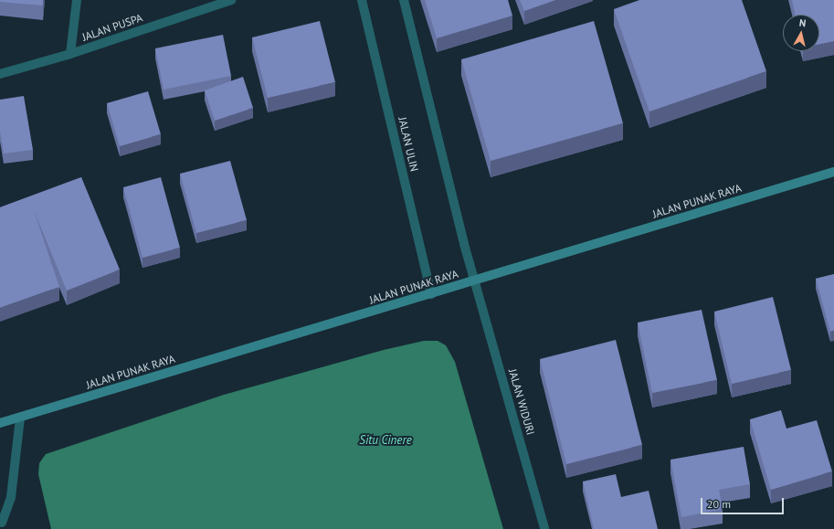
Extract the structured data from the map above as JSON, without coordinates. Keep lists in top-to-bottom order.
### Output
{
  "streets": {
    "main road": ["JALAN PUNAK RAYA"],
    "street": ["JALAN PUSPA", "JALAN ULIN", "JALAN WIDURI"]
  },
  "crossings": [
    ["JALAN ULIN", "JALAN PUNAK RAYA"],
    ["JALAN PUNAK RAYA", "JALAN WIDURI"]
  ],
  "water": ["Situ Cinere"],
  "scale_bar": "20 m",
  "north": "top"
}
